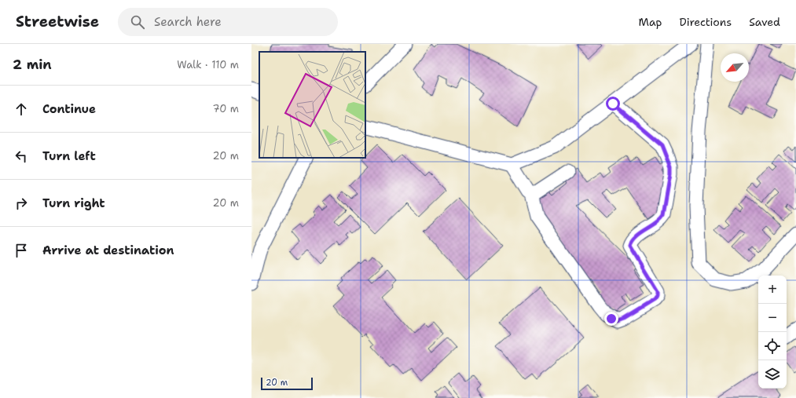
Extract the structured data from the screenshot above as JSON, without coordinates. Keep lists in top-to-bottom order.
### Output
{
  "scale_bar": "20 m",
  "north": "bottom left",
  "page": {
    "header": "Streetwise",
    "search": "Search here",
    "nav": ["Map", "Directions", "Saved"],
    "heading": ["2 min", "Walk · 110 m"],
    "list": [
      ["Continue", "70 m"],
      ["Turn left", "20 m"],
      ["Turn right", "20 m"],
      "Arrive at destination"
    ],
    "map_buttons": ["+", "−"],
    "scale": "20 m"
  }
}
